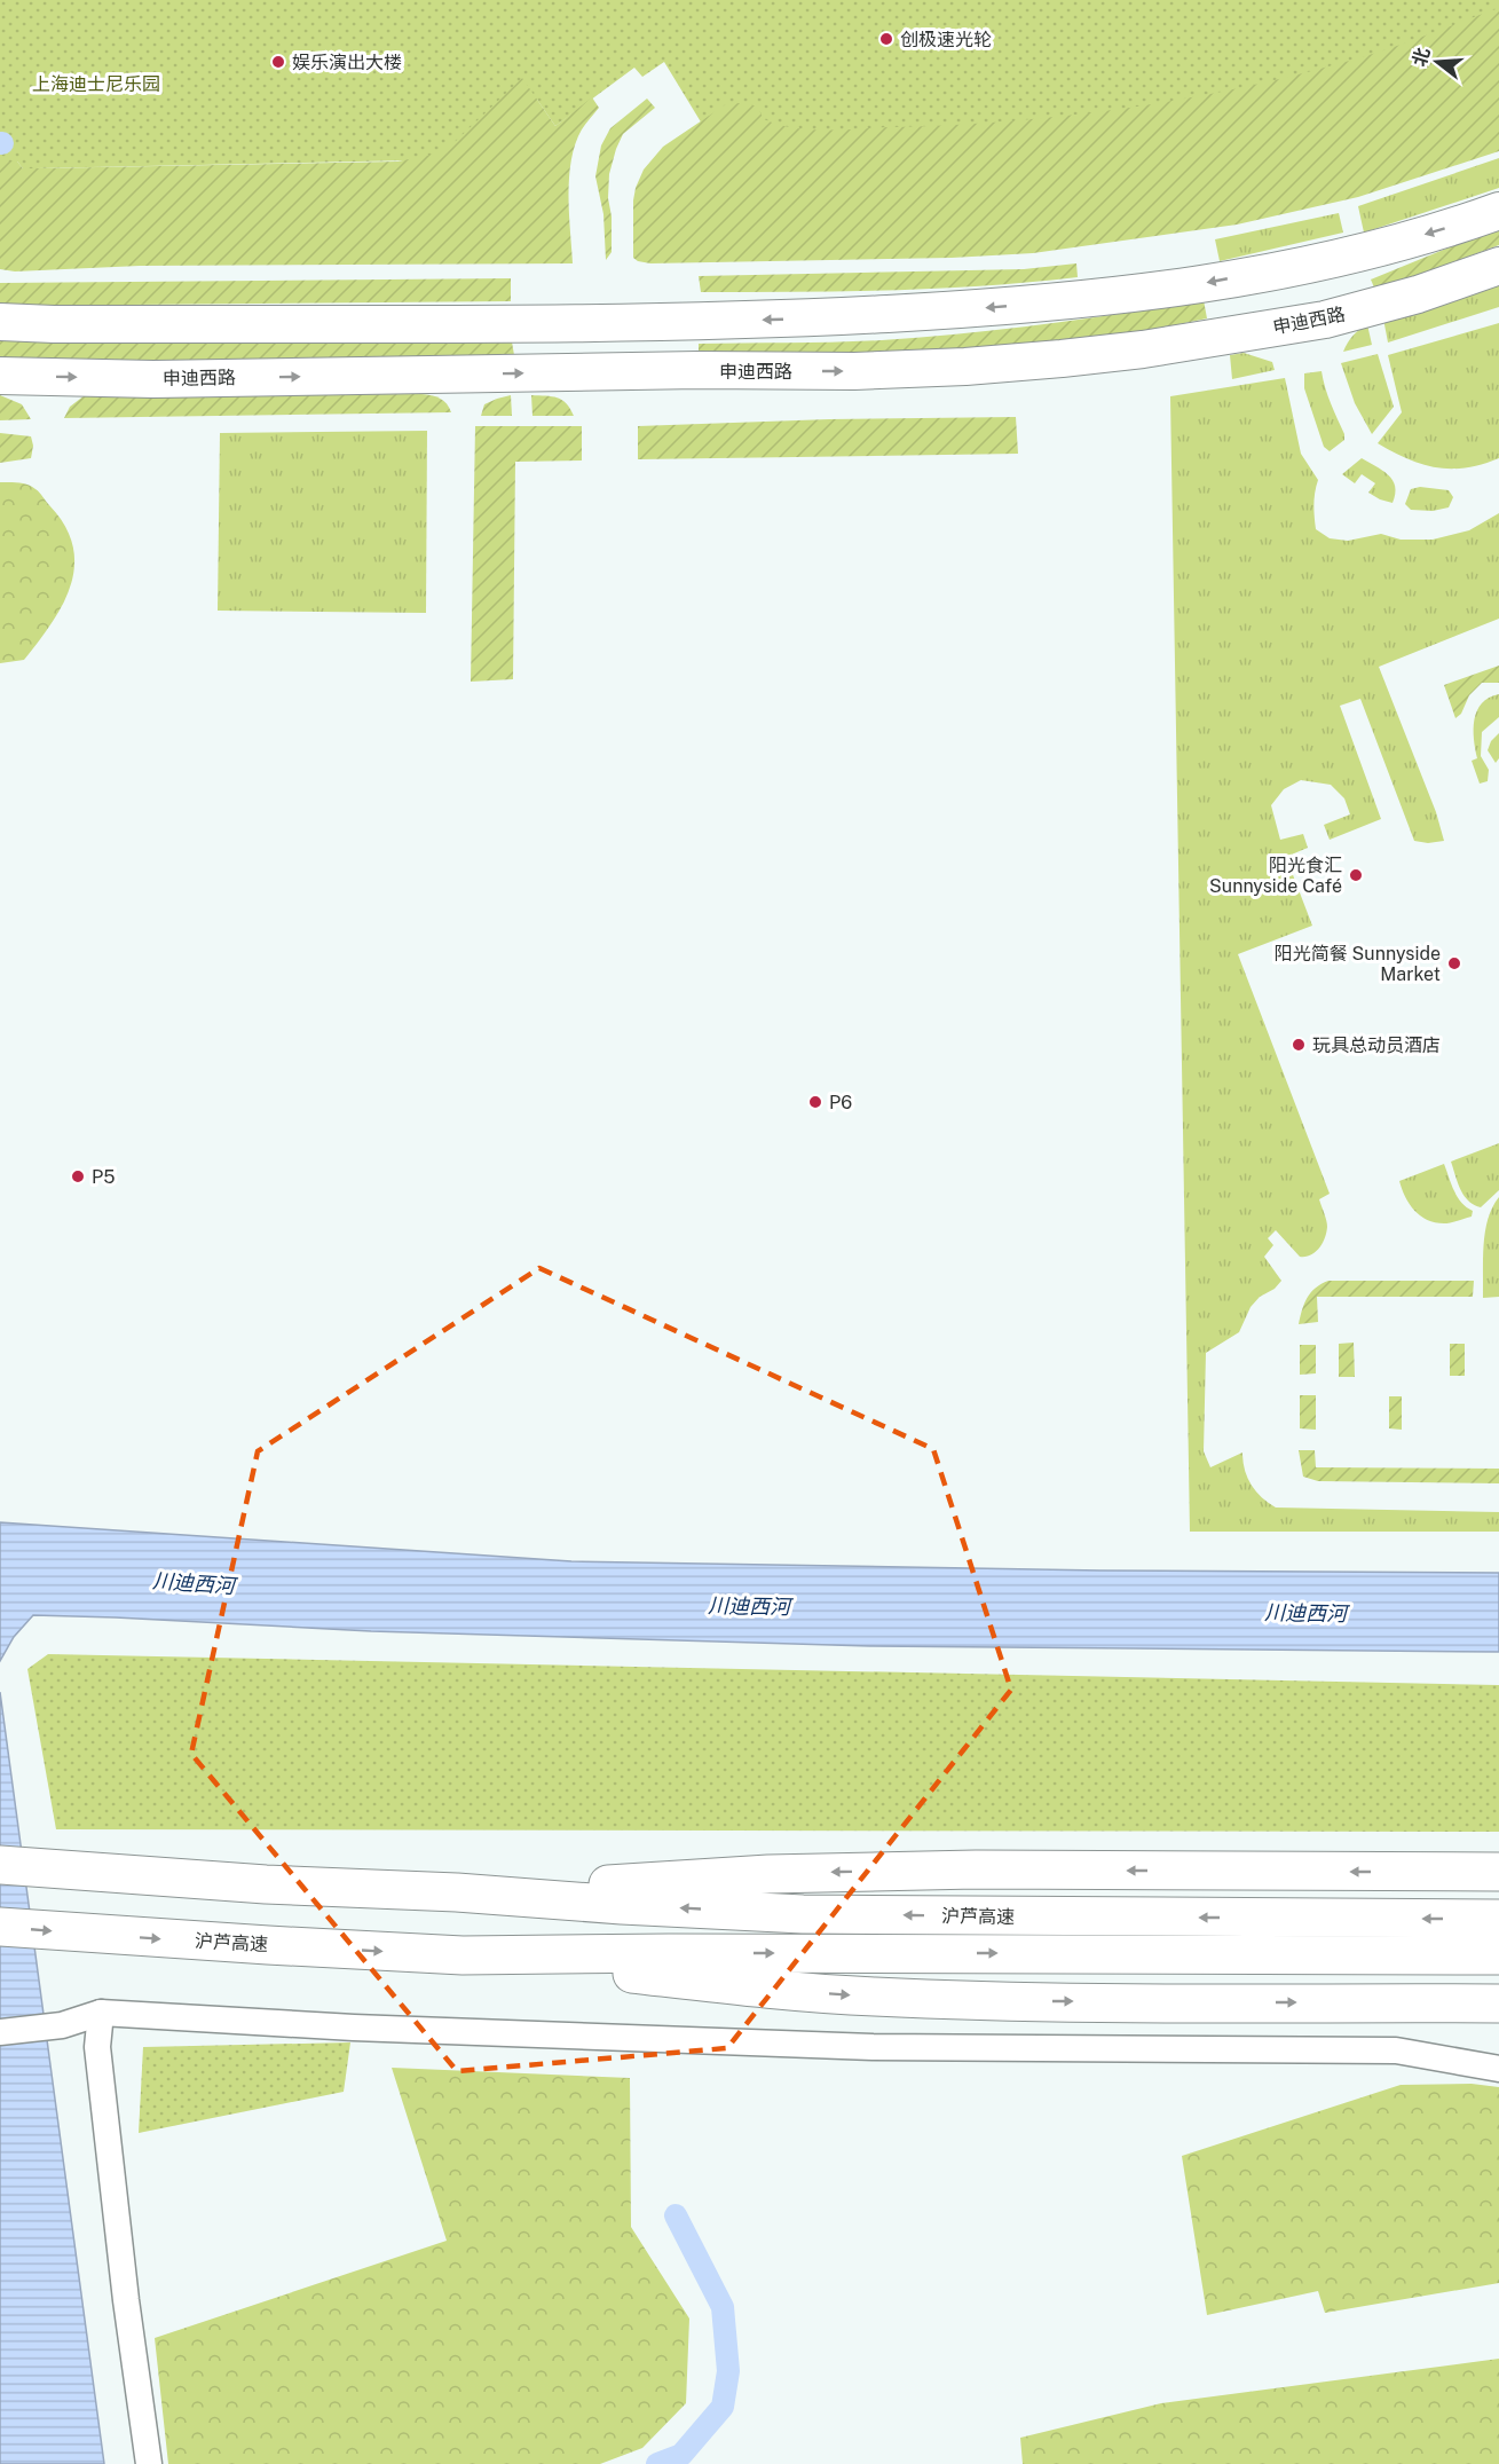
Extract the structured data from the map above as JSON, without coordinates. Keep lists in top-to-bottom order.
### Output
{
  "streets": {
    "highway": ["沪芦高速"],
    "street": ["申迪西路"]
  },
  "water": ["川迪西河"],
  "parks": ["上海迪士尼乐园"],
  "places": [
    "创极速光轮",
    "娱乐演出大楼",
    "阳光食汇 Sunnyside Café",
    "阳光简餐 Sunnyside Market",
    "玩具总动员酒店",
    "P6",
    "P5"
  ],
  "north": "left"
}
